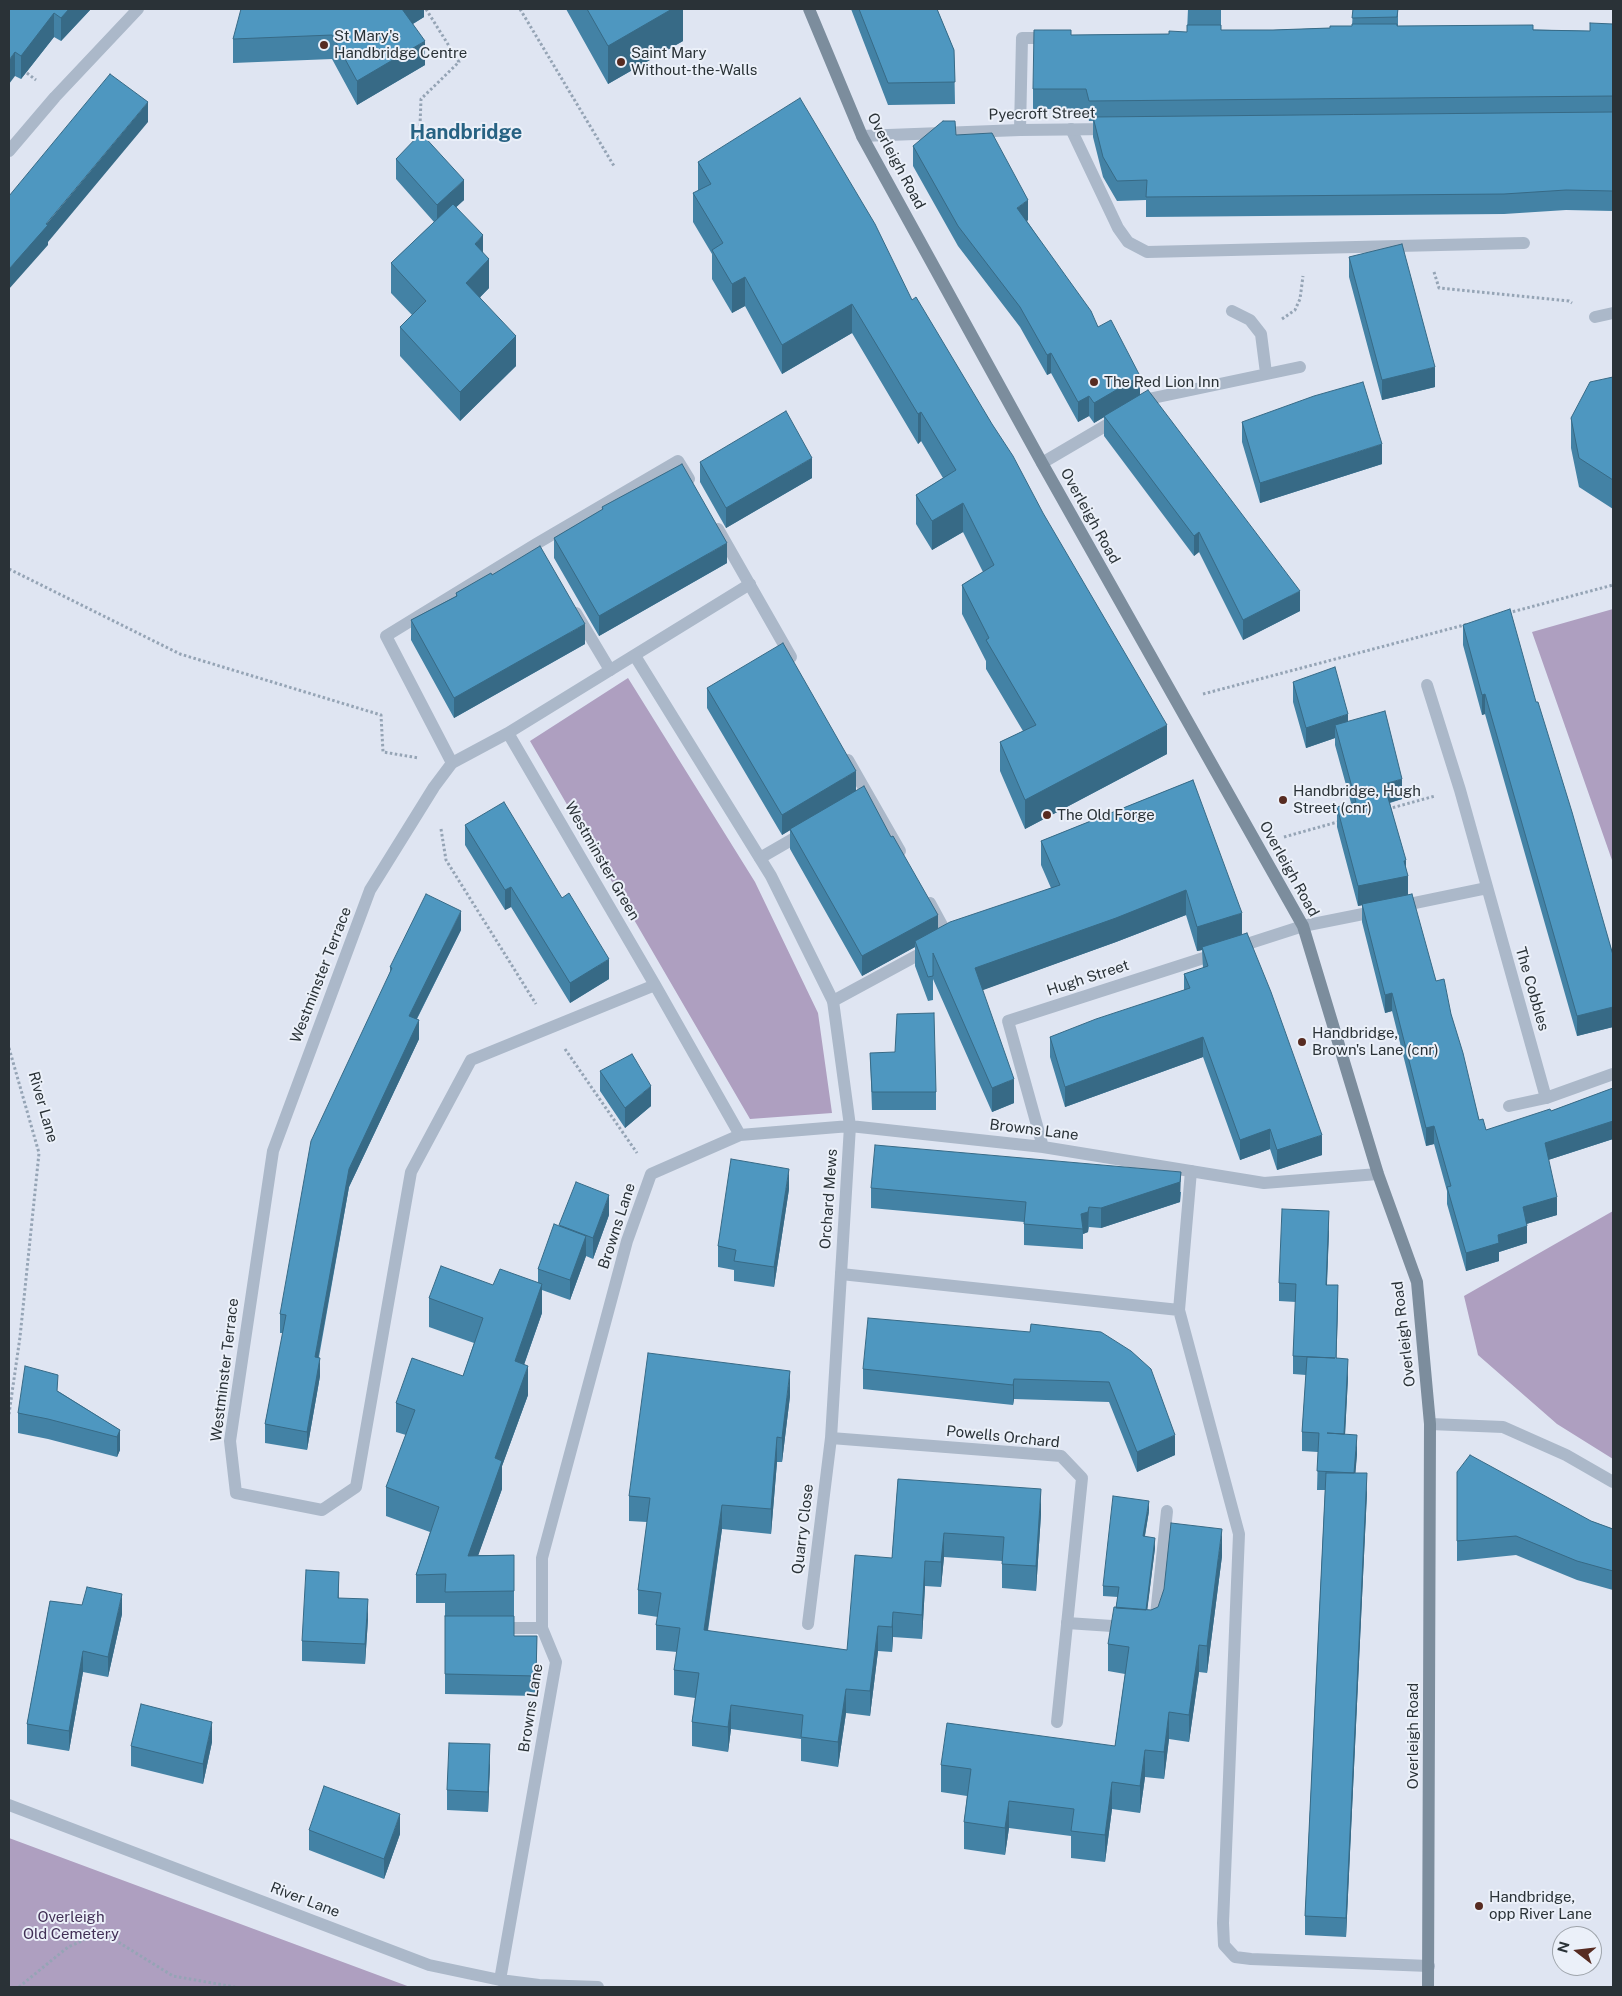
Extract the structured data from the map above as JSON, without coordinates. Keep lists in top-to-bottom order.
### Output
{
  "streets": {
    "street": [
      "Pyecroft Street",
      "Overleigh Road",
      "Westminster Green",
      "Westminster Terrace",
      "Hugh Street",
      "The Cobbles",
      "River Lane",
      "Browns Lane",
      "Orchard Mews",
      "Powells Orchard",
      "Quarry Close"
    ]
  },
  "crossings": [
    ["Pyecroft Street", "Overleigh Road"],
    ["Overleigh Road", "Hugh Street"],
    ["Overleigh Road", "Browns Lane"],
    ["Westminster Green", "Westminster Terrace"],
    ["Westminster Green", "Browns Lane"],
    ["Hugh Street", "Browns Lane"],
    ["River Lane", "Browns Lane"],
    ["Browns Lane", "Orchard Mews"],
    ["Powells Orchard", "Quarry Close"]
  ],
  "districts": ["Handbridge"],
  "parks": ["Overleigh Old Cemetery"],
  "places": [
    "St Mary's Handbridge Centre",
    "Saint Mary Without-the-Walls",
    "The Red Lion Inn",
    "Handbridge, Hugh Street (cnr)",
    "The Old Forge",
    "Handbridge, Brown's Lane (cnr)",
    "Handbridge, opp River Lane"
  ],
  "north": "left"
}
